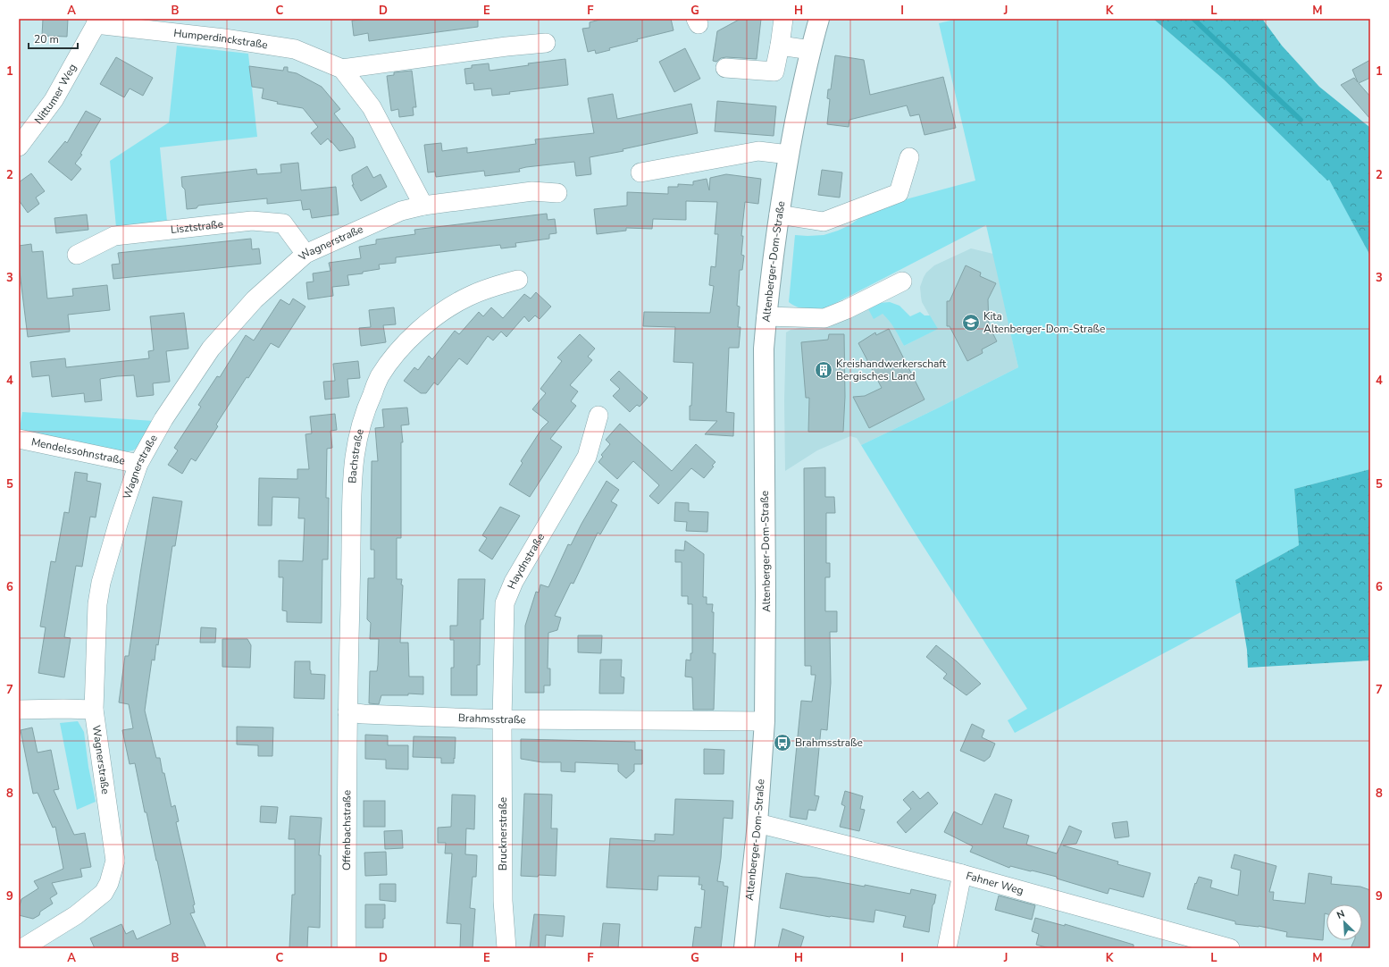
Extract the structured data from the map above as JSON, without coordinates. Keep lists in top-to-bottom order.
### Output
{
  "streets": {
    "main road": ["Altenberger-Dom-Straße"],
    "street": [
      "Humperdinckstraße",
      "Nittumer Weg",
      "Lisztstraße",
      "Wagnerstraße",
      "Mendelssohnstraße",
      "Bachstraße",
      "Haydnstraße",
      "Brahmsstraße",
      "Offenbachstraße",
      "Brucknerstraße",
      "Fahner Weg"
    ]
  },
  "crossings": [
    ["Humperdinckstraße", "Nittumer Weg"],
    ["Humperdinckstraße", "Wagnerstraße"],
    ["Lisztstraße", "Wagnerstraße"],
    ["Wagnerstraße", "Mendelssohnstraße"],
    ["Altenberger-Dom-Straße", "Brahmsstraße"],
    ["Altenberger-Dom-Straße", "Fahner Weg"],
    ["Bachstraße", "Brahmsstraße"],
    ["Bachstraße", "Offenbachstraße"],
    ["Haydnstraße", "Brahmsstraße"],
    ["Haydnstraße", "Brucknerstraße"],
    ["Brahmsstraße", "Offenbachstraße"],
    ["Brahmsstraße", "Brucknerstraße"]
  ],
  "places": {
    "school or university": ["Kita Altenberger-Dom-Straße"],
    "building": ["Kreishandwerkerschaft Bergisches Land"],
    "bus stop": ["Brahmsstraße"]
  },
  "scale_bar": "20 m",
  "north": "top left",
  "grid": {
    "columns": [
      "A",
      "B",
      "C",
      "D",
      "E",
      "F",
      "G",
      "H",
      "I",
      "J",
      "K",
      "L",
      "M"
    ],
    "rows": [
      "1",
      "2",
      "3",
      "4",
      "5",
      "6",
      "7",
      "8",
      "9"
    ]
  }
}
